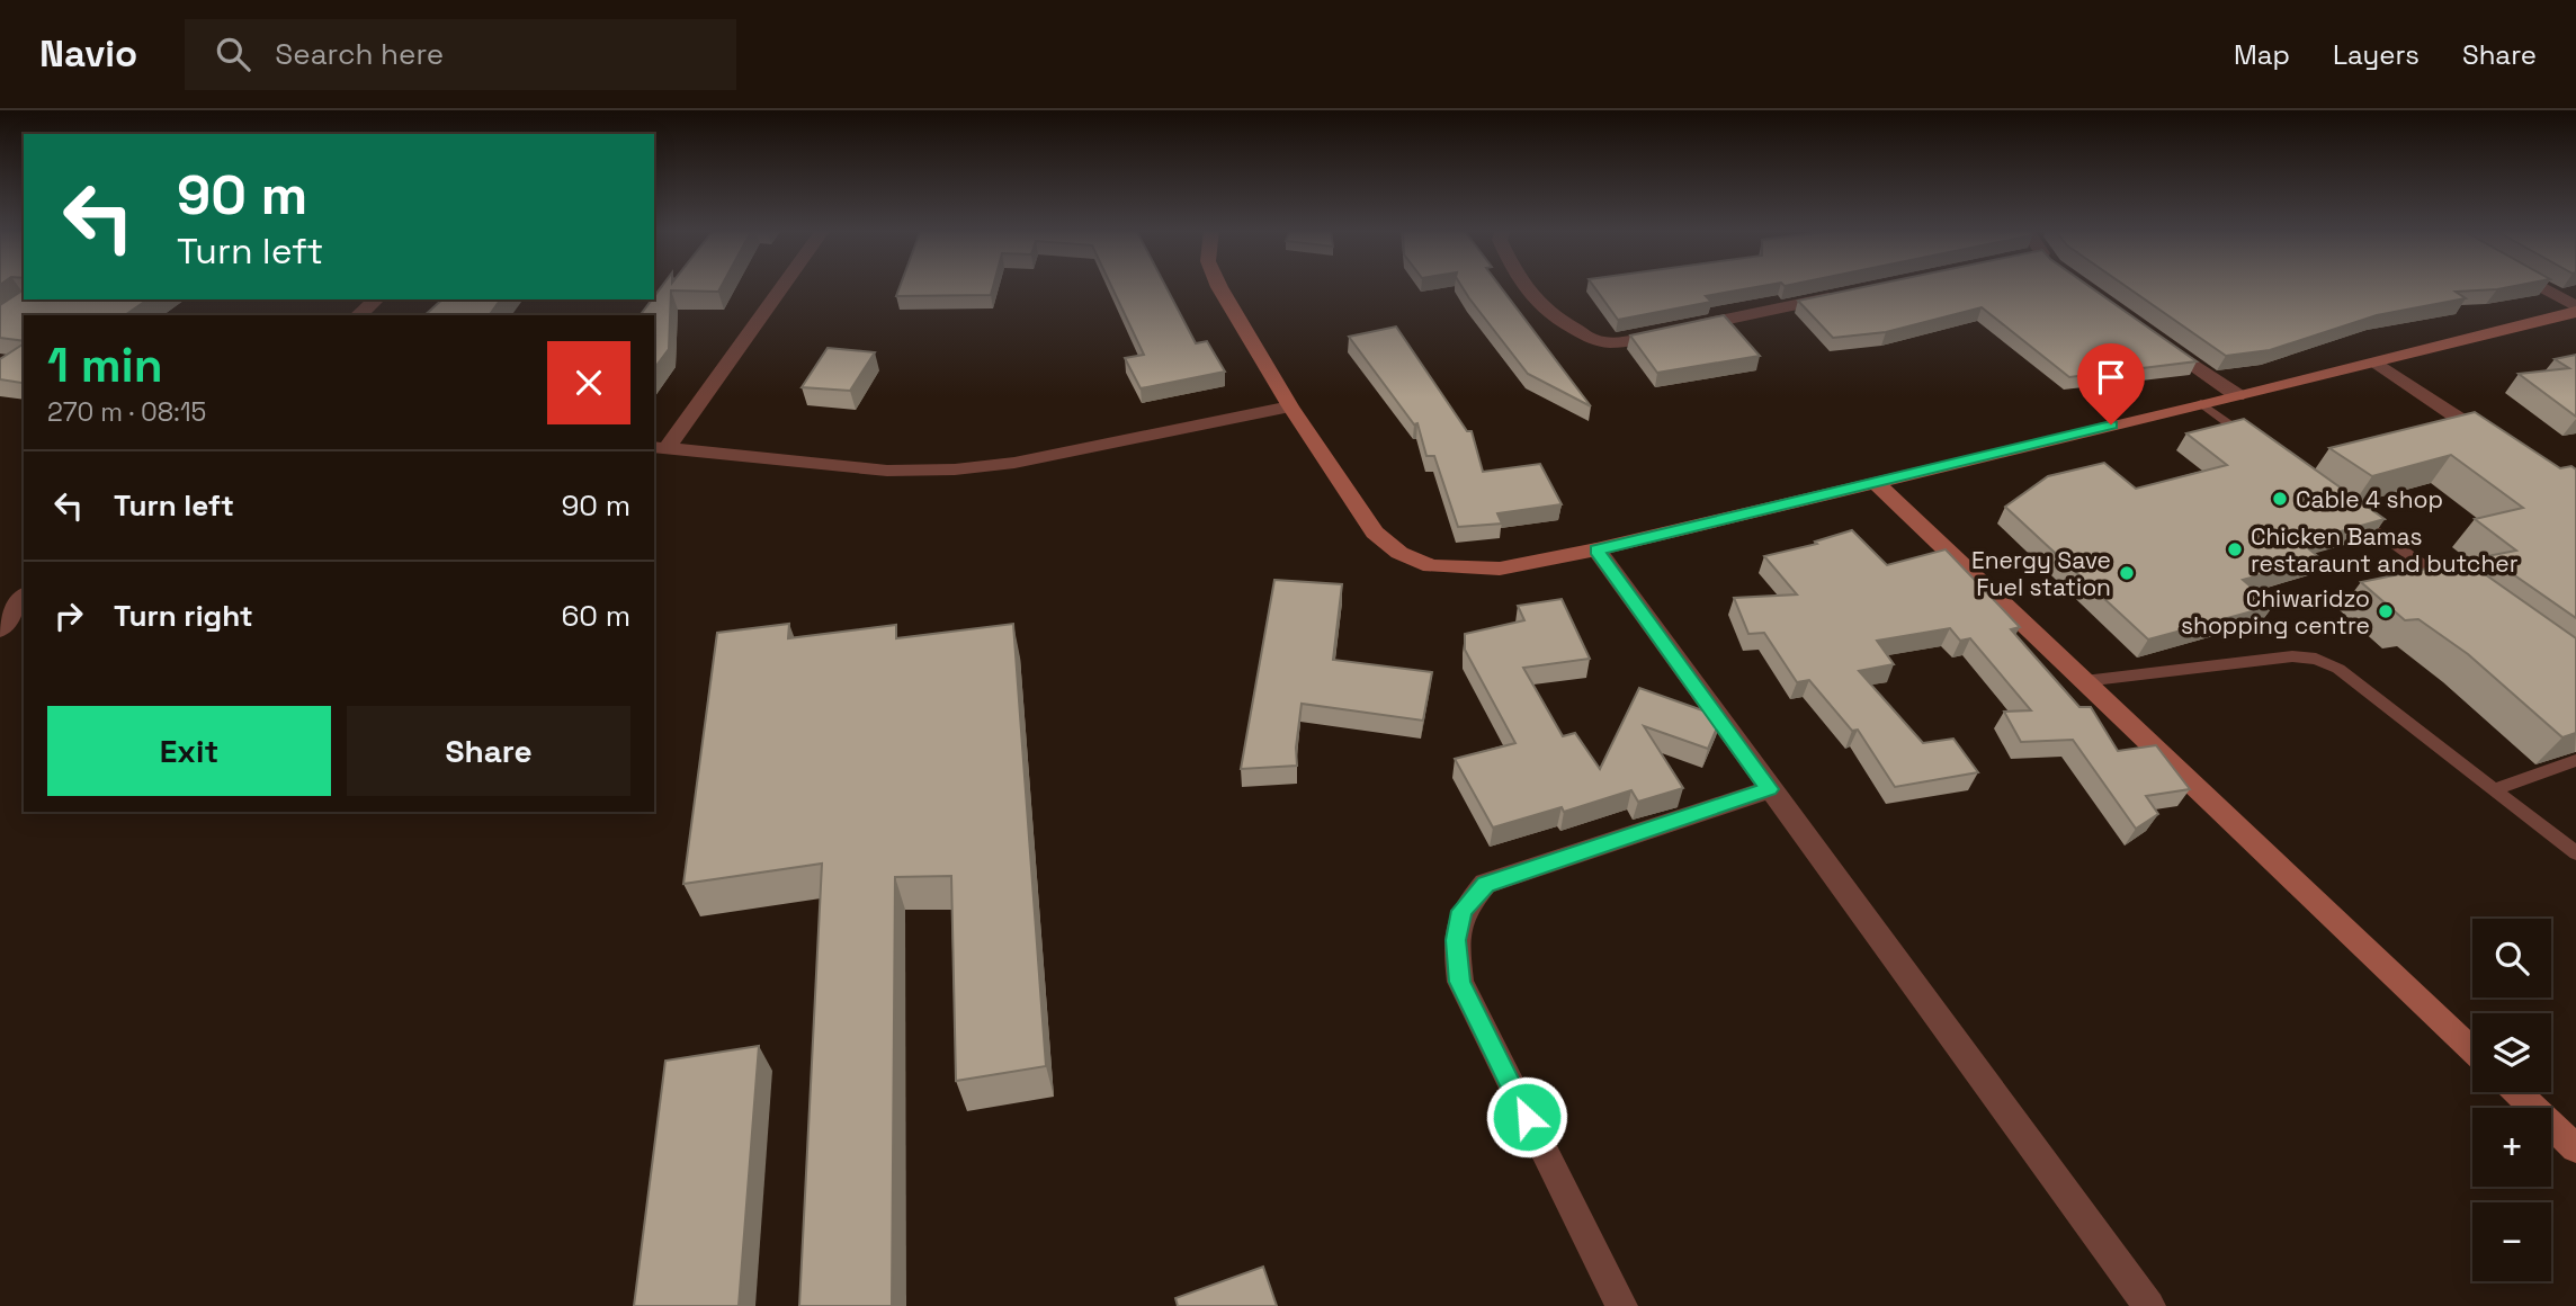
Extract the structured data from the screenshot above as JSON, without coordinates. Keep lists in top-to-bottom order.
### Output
{
  "places": [
    "Cable 4 shop",
    "Chicken Bamas restaraunt and butcher",
    "Energy Save Fuel station",
    "Chiwaridzo shopping centre"
  ],
  "page": {
    "header": "Navio",
    "search": "Search here",
    "nav": ["Map", "Layers", "Share"],
    "turn": ["90 m", "Turn left"],
    "heading": ["1 min", "270 m · 08:15"],
    "list": [
      {
        "name": "Turn left",
        "value": "90 m"
      },
      {
        "name": "Turn right",
        "value": "60 m"
      }
    ],
    "buttons": ["Exit", "Share"],
    "map_buttons": ["+", "−"]
  }
}
